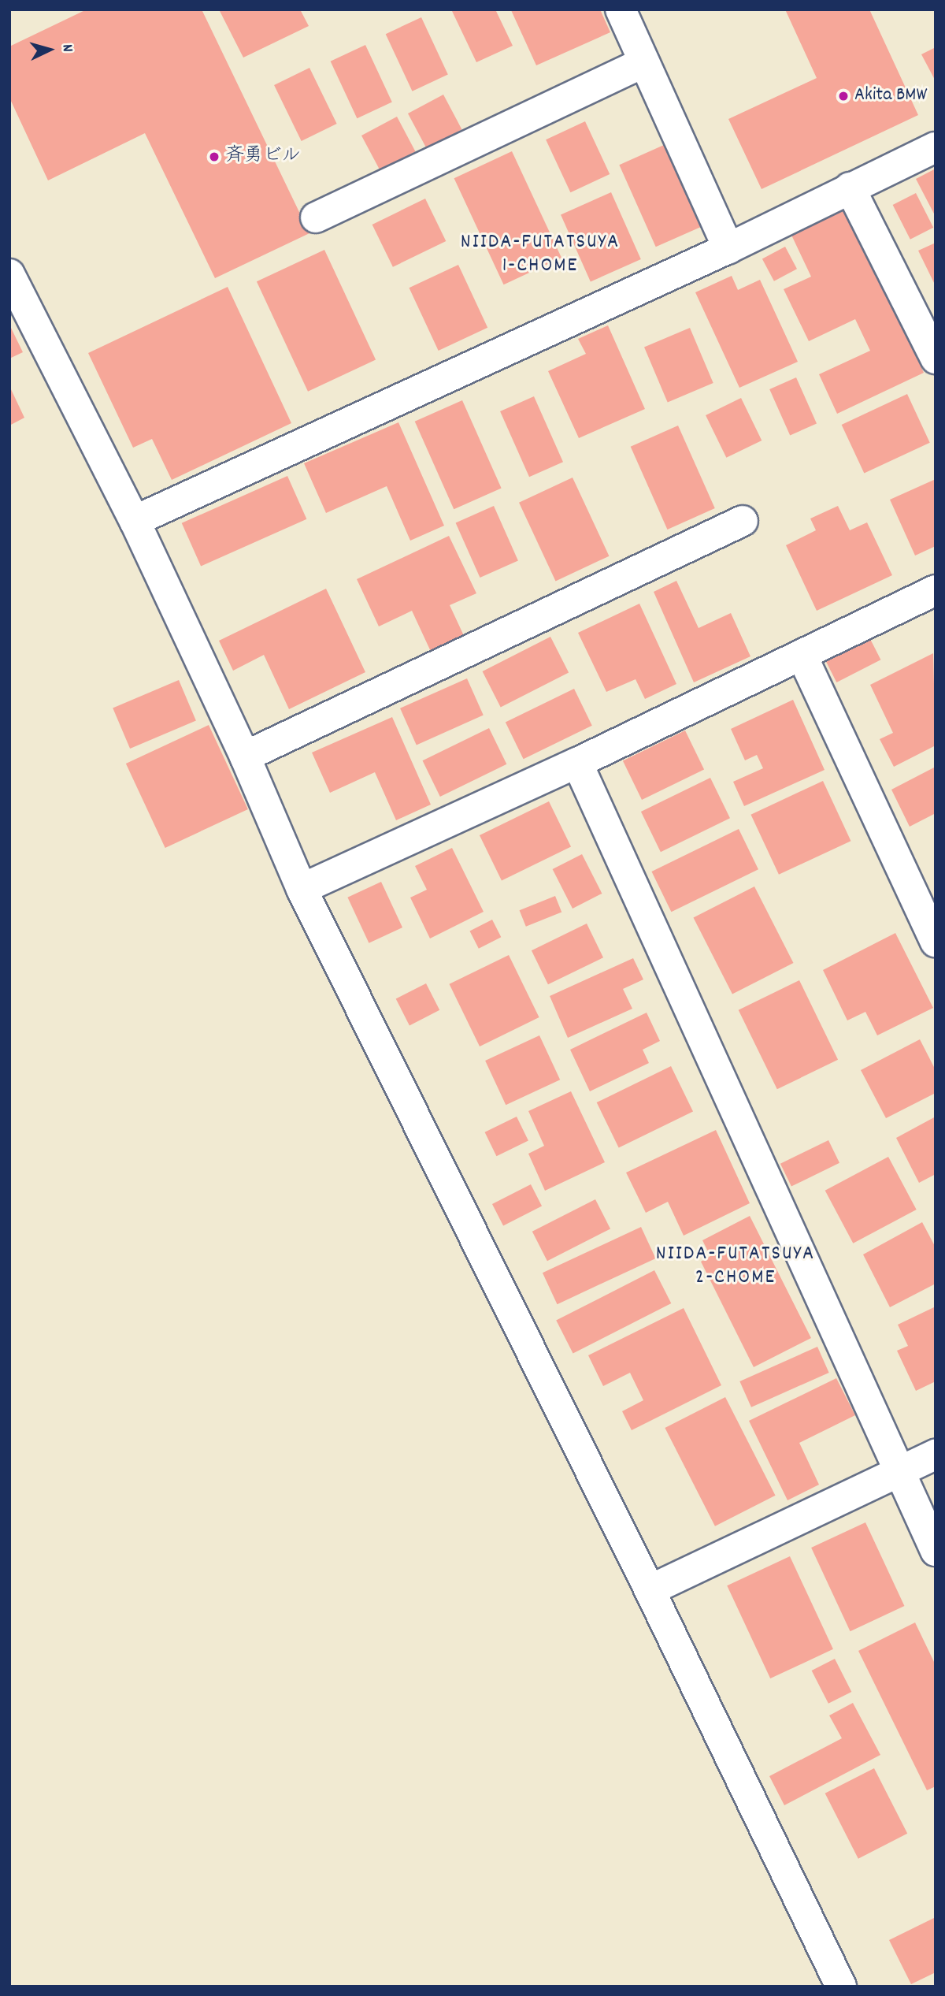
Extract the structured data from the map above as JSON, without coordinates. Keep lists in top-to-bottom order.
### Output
{
  "districts": ["NIIDA-FUTATSUYA 1-CHOME", "NIIDA-FUTATSUYA 2-CHOME"],
  "places": ["Akita BMW", "斉勇ビル"],
  "north": "right"
}
